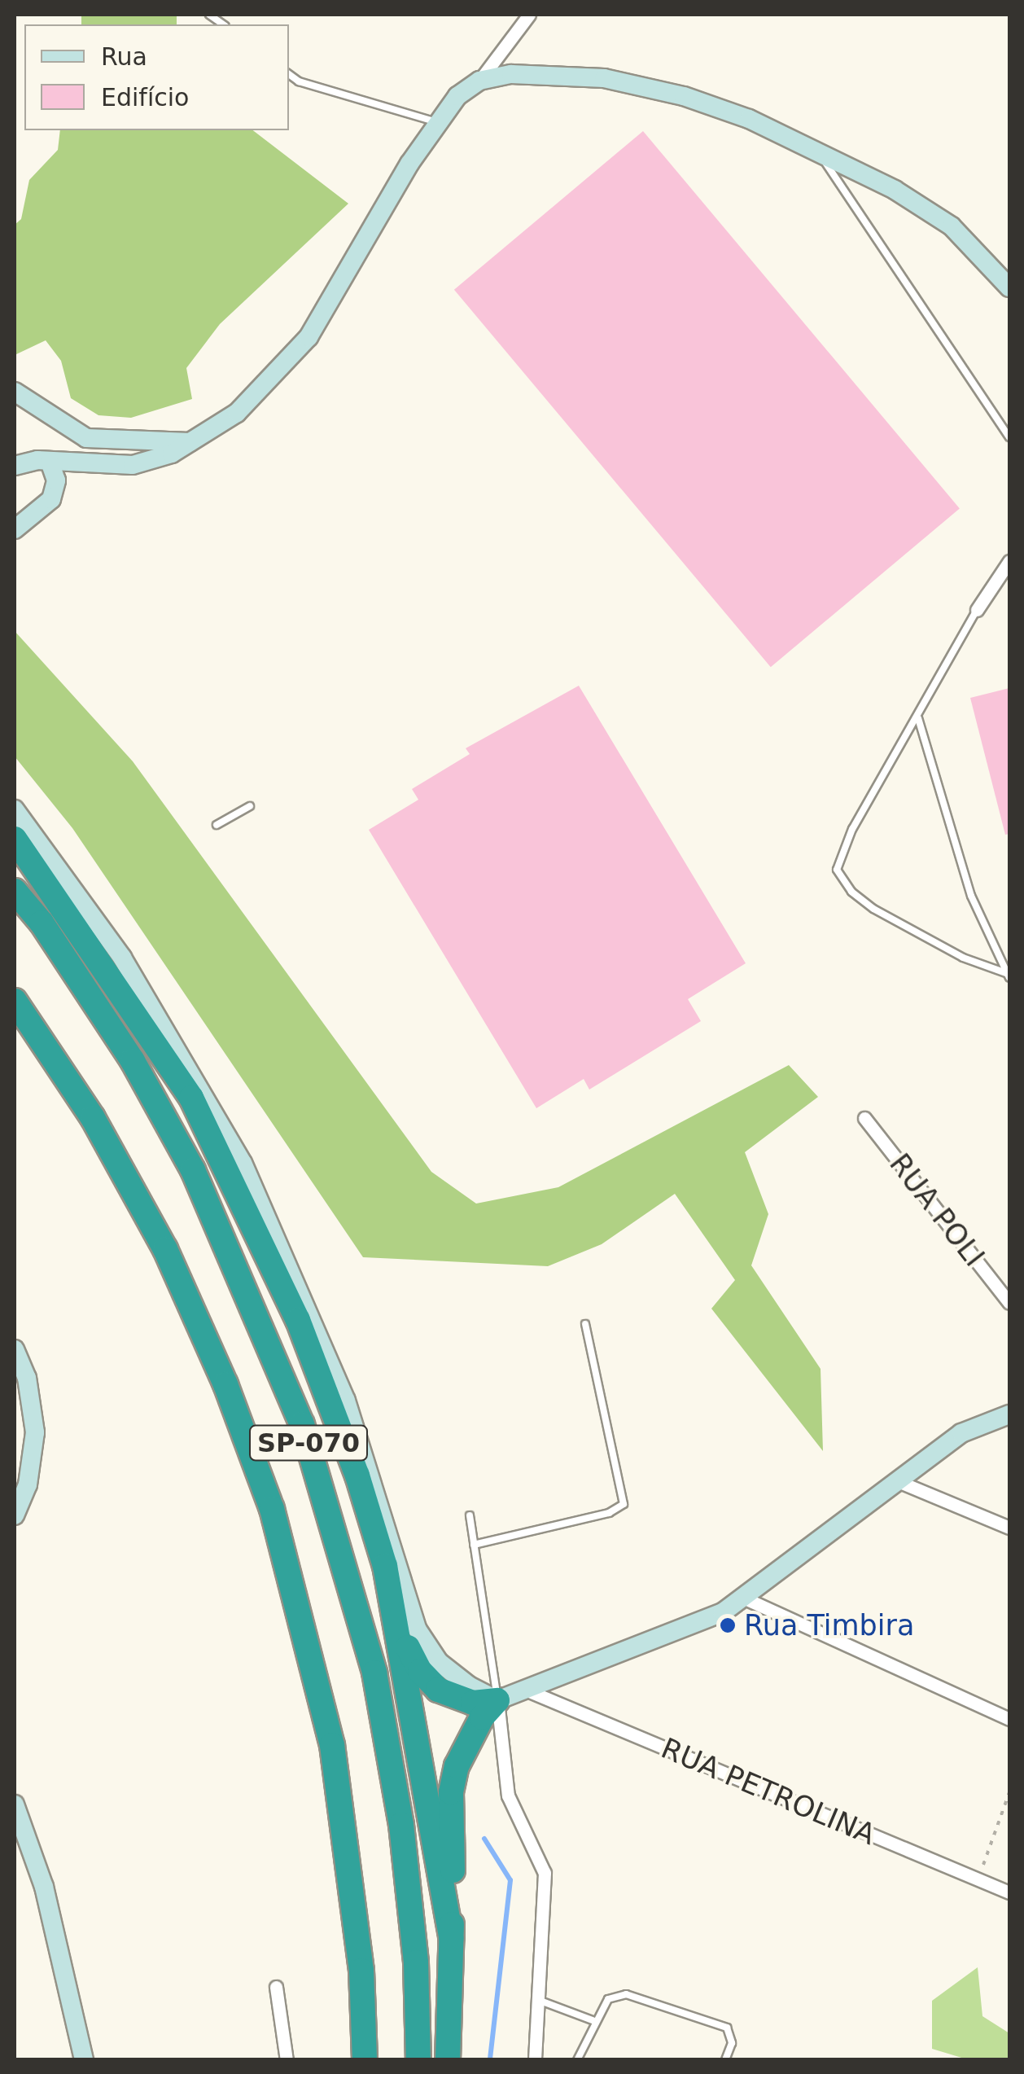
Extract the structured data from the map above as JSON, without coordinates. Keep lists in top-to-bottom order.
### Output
{
  "streets": {
    "highway": ["SP-070"],
    "street": ["RUA POLI", "RUA PETROLINA"]
  },
  "places": ["Rua Timbira"],
  "legend": ["Rua", "Edifício"]
}
